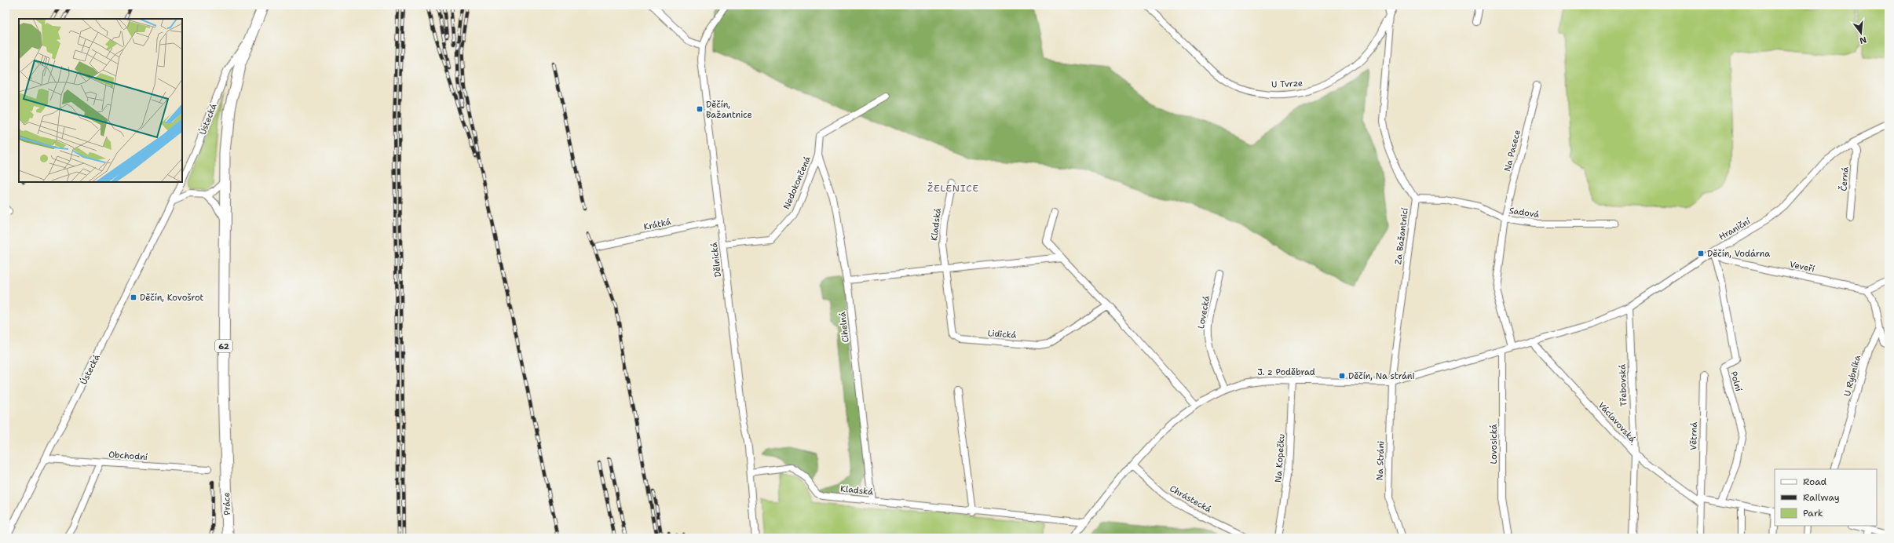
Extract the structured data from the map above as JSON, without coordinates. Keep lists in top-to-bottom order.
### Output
{
  "streets": {
    "main road": ["Ústecká", "62", "Práce"],
    "street": [
      "U Tvrze",
      "Na Pasece",
      "Černá",
      "Nedokončená",
      "Sadová",
      "Krátká",
      "Kladská",
      "Hraniční",
      "Za Bažantnicí",
      "Dělnická",
      "Veveří",
      "Lovecká",
      "Cihelná",
      "Lidická",
      "J. z Poděbrad",
      "U Rybníka",
      "Polní",
      "Třebovská",
      "Václavovská",
      "Větrná",
      "Lovosická",
      "Obchodní",
      "Na Kopečku",
      "Na Stráni",
      "Chrástecká"
    ]
  },
  "crossings": [
    ["U Tvrze", "Za Bažantnicí"],
    ["Ústecká", "Obchodní"],
    ["Ústecká", "Práce"],
    ["Na Pasece", "Sadová"],
    ["Černá", "Hraniční"],
    ["Nedokončená", "Dělnická"],
    ["Nedokončená", "Cihelná"],
    ["Sadová", "Za Bažantnicí"],
    ["Krátká", "Dělnická"],
    ["Kladská", "Dělnická"],
    ["Kladská", "Cihelná"],
    ["Kladská", "Lidická"],
    ["Kladská", "J. z Poděbrad"],
    ["Hraniční", "Veveří"],
    ["Hraniční", "J. z Poděbrad"],
    ["Hraniční", "Polní"],
    ["Hraniční", "Třebovská"],
    ["Hraniční", "Václavovská"],
    ["Hraniční", "Lovosická"],
    ["Za Bažantnicí", "J. z Poděbrad"],
    ["Za Bažantnicí", "Na Stráni"],
    ["Veveří", "Polní"],
    ["Lovecká", "J. z Poděbrad"],
    ["J. z Poděbrad", "Lovosická"],
    ["J. z Poděbrad", "Na Kopečku"],
    ["J. z Poděbrad", "Na Stráni"],
    ["J. z Poděbrad", "Chrástecká"],
    ["Polní", "Václavovská"],
    ["Třebovská", "Václavovská"],
    ["Václavovská", "Větrná"]
  ],
  "districts": ["ŽELENICE"],
  "places": {
    "transit": [
      "Děčín, Bažantnice",
      "Děčín, Vodárna",
      "Děčín, Kovošrot",
      "Děčín, Na stráni"
    ]
  },
  "legend": ["Road", "Railway", "Park"],
  "north": "bottom"
}
